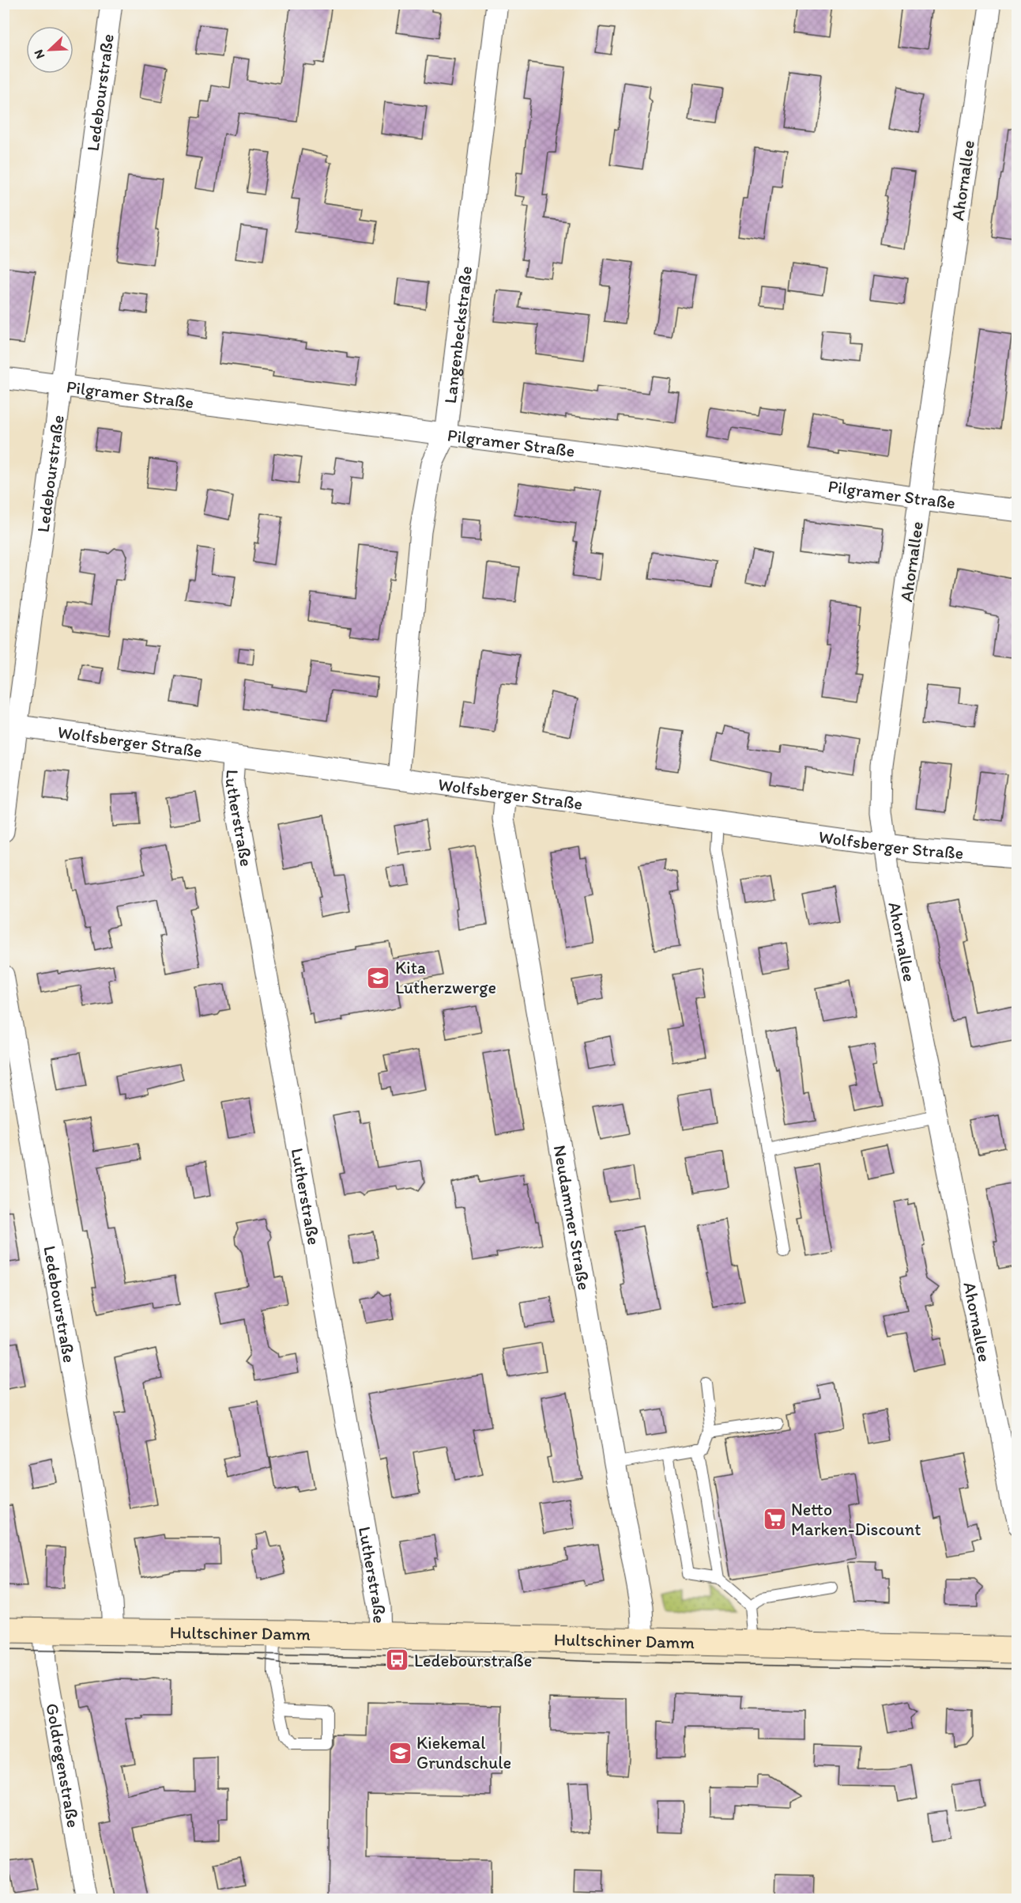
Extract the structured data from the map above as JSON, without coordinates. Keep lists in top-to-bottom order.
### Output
{
  "streets": {
    "main road": ["Hultschiner Damm"],
    "street": [
      "Ledebourstraße",
      "Ahornallee",
      "Langenbeckstraße",
      "Pilgramer Straße",
      "Wolfsberger Straße",
      "Lutherstraße",
      "Neudammer Straße",
      "Goldregenstraße"
    ]
  },
  "crossings": [
    ["Ledebourstraße", "Pilgramer Straße"],
    ["Ledebourstraße", "Wolfsberger Straße"],
    ["Ledebourstraße", "Hultschiner Damm"],
    ["Ahornallee", "Pilgramer Straße"],
    ["Ahornallee", "Wolfsberger Straße"],
    ["Langenbeckstraße", "Pilgramer Straße"],
    ["Langenbeckstraße", "Wolfsberger Straße"],
    ["Wolfsberger Straße", "Lutherstraße"],
    ["Wolfsberger Straße", "Neudammer Straße"],
    ["Lutherstraße", "Hultschiner Damm"],
    ["Neudammer Straße", "Hultschiner Damm"],
    ["Hultschiner Damm", "Goldregenstraße"]
  ],
  "places": {
    "school or university": ["Kita Lutherzwerge", "Kiekemal Grundschule"],
    "supermarket": ["Netto Marken-Discount"],
    "bus stop": ["Ledebourstraße"]
  },
  "north": "bottom left"
}
